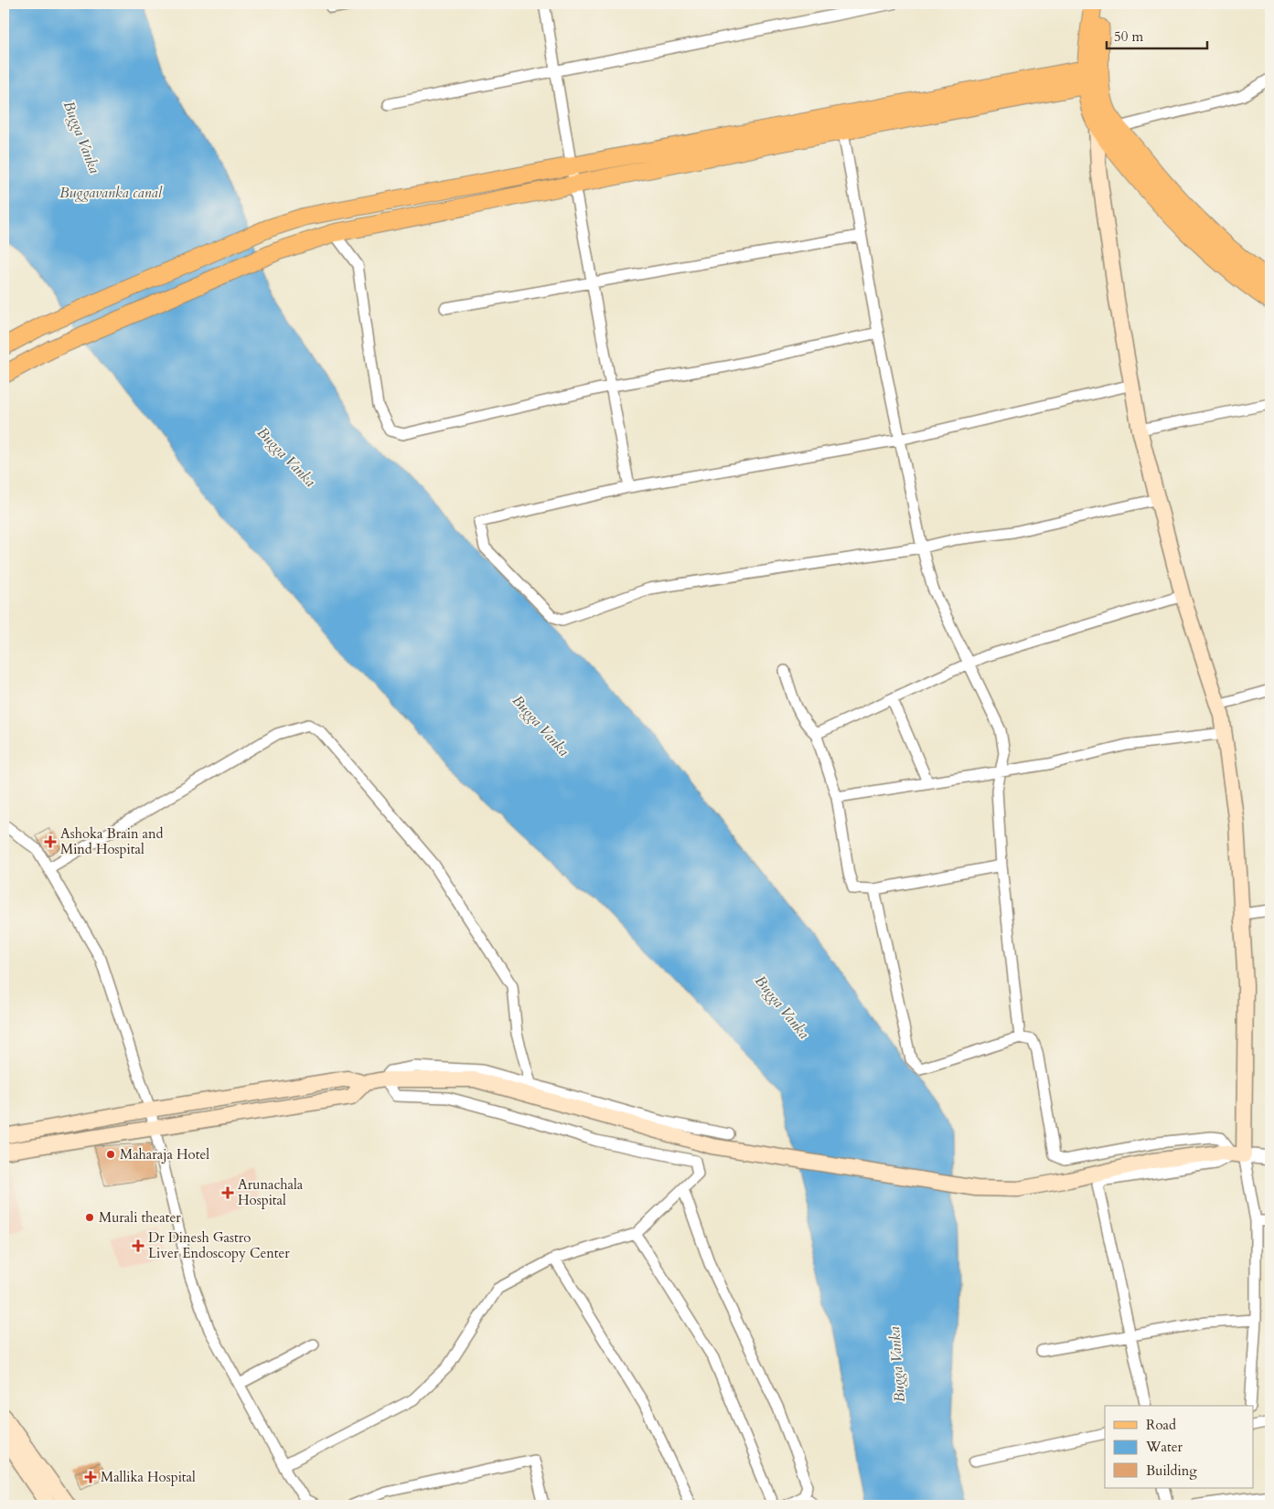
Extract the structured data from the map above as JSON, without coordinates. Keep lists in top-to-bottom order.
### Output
{
  "water": ["Bugga Vanka", "Buggavanka canal"],
  "places": {
    "health": [
      "Ashoka Brain and Mind Hospital",
      "Arunachala Hospital",
      "Dr Dinesh Gastro Liver Endoscopy Center",
      "Mallika Hospital"
    ],
    "other": ["Maharaja Hotel", "Murali theater"]
  },
  "legend": ["Road", "Water", "Building"],
  "scale_bar": "50 m"
}
